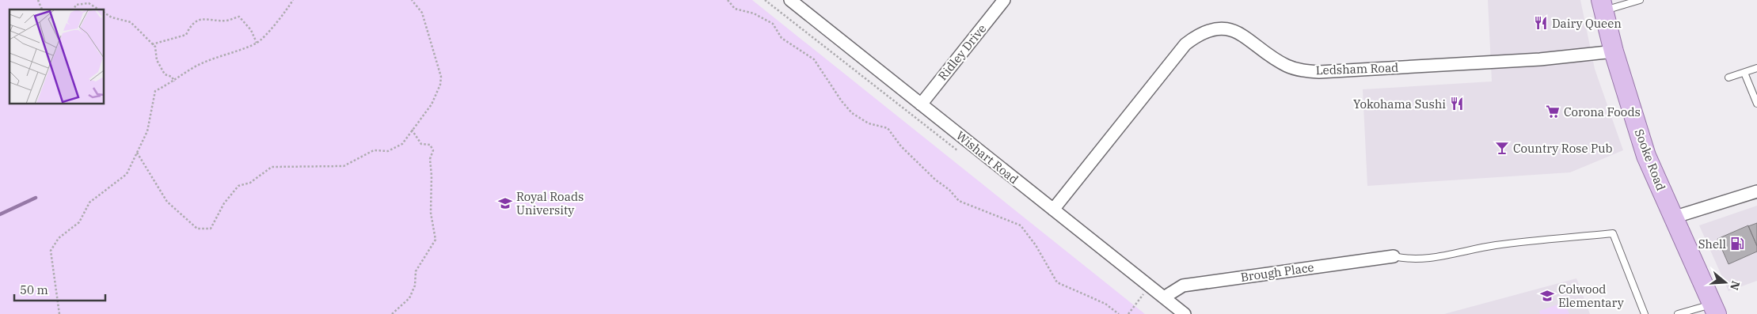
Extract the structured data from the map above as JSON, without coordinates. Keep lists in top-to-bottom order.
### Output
{
  "streets": {
    "main road": ["Sooke Road"],
    "street": [
      "Ridley Drive",
      "Ledsham Road",
      "Wishart Road",
      "Brough Place"
    ]
  },
  "crossings": [
    ["Ridley Drive", "Wishart Road"],
    ["Ledsham Road", "Wishart Road"],
    ["Ledsham Road", "Sooke Road"],
    ["Wishart Road", "Brough Place"]
  ],
  "places": {
    "restaurant": ["Dairy Queen", "Yokohama Sushi"],
    "supermarket": ["Corona Foods"],
    "bar": ["Country Rose Pub"],
    "school or university": ["Royal Roads University", "Colwood Elementary"],
    "fuel station": ["Shell"]
  },
  "scale_bar": "50 m",
  "north": "right"
}
